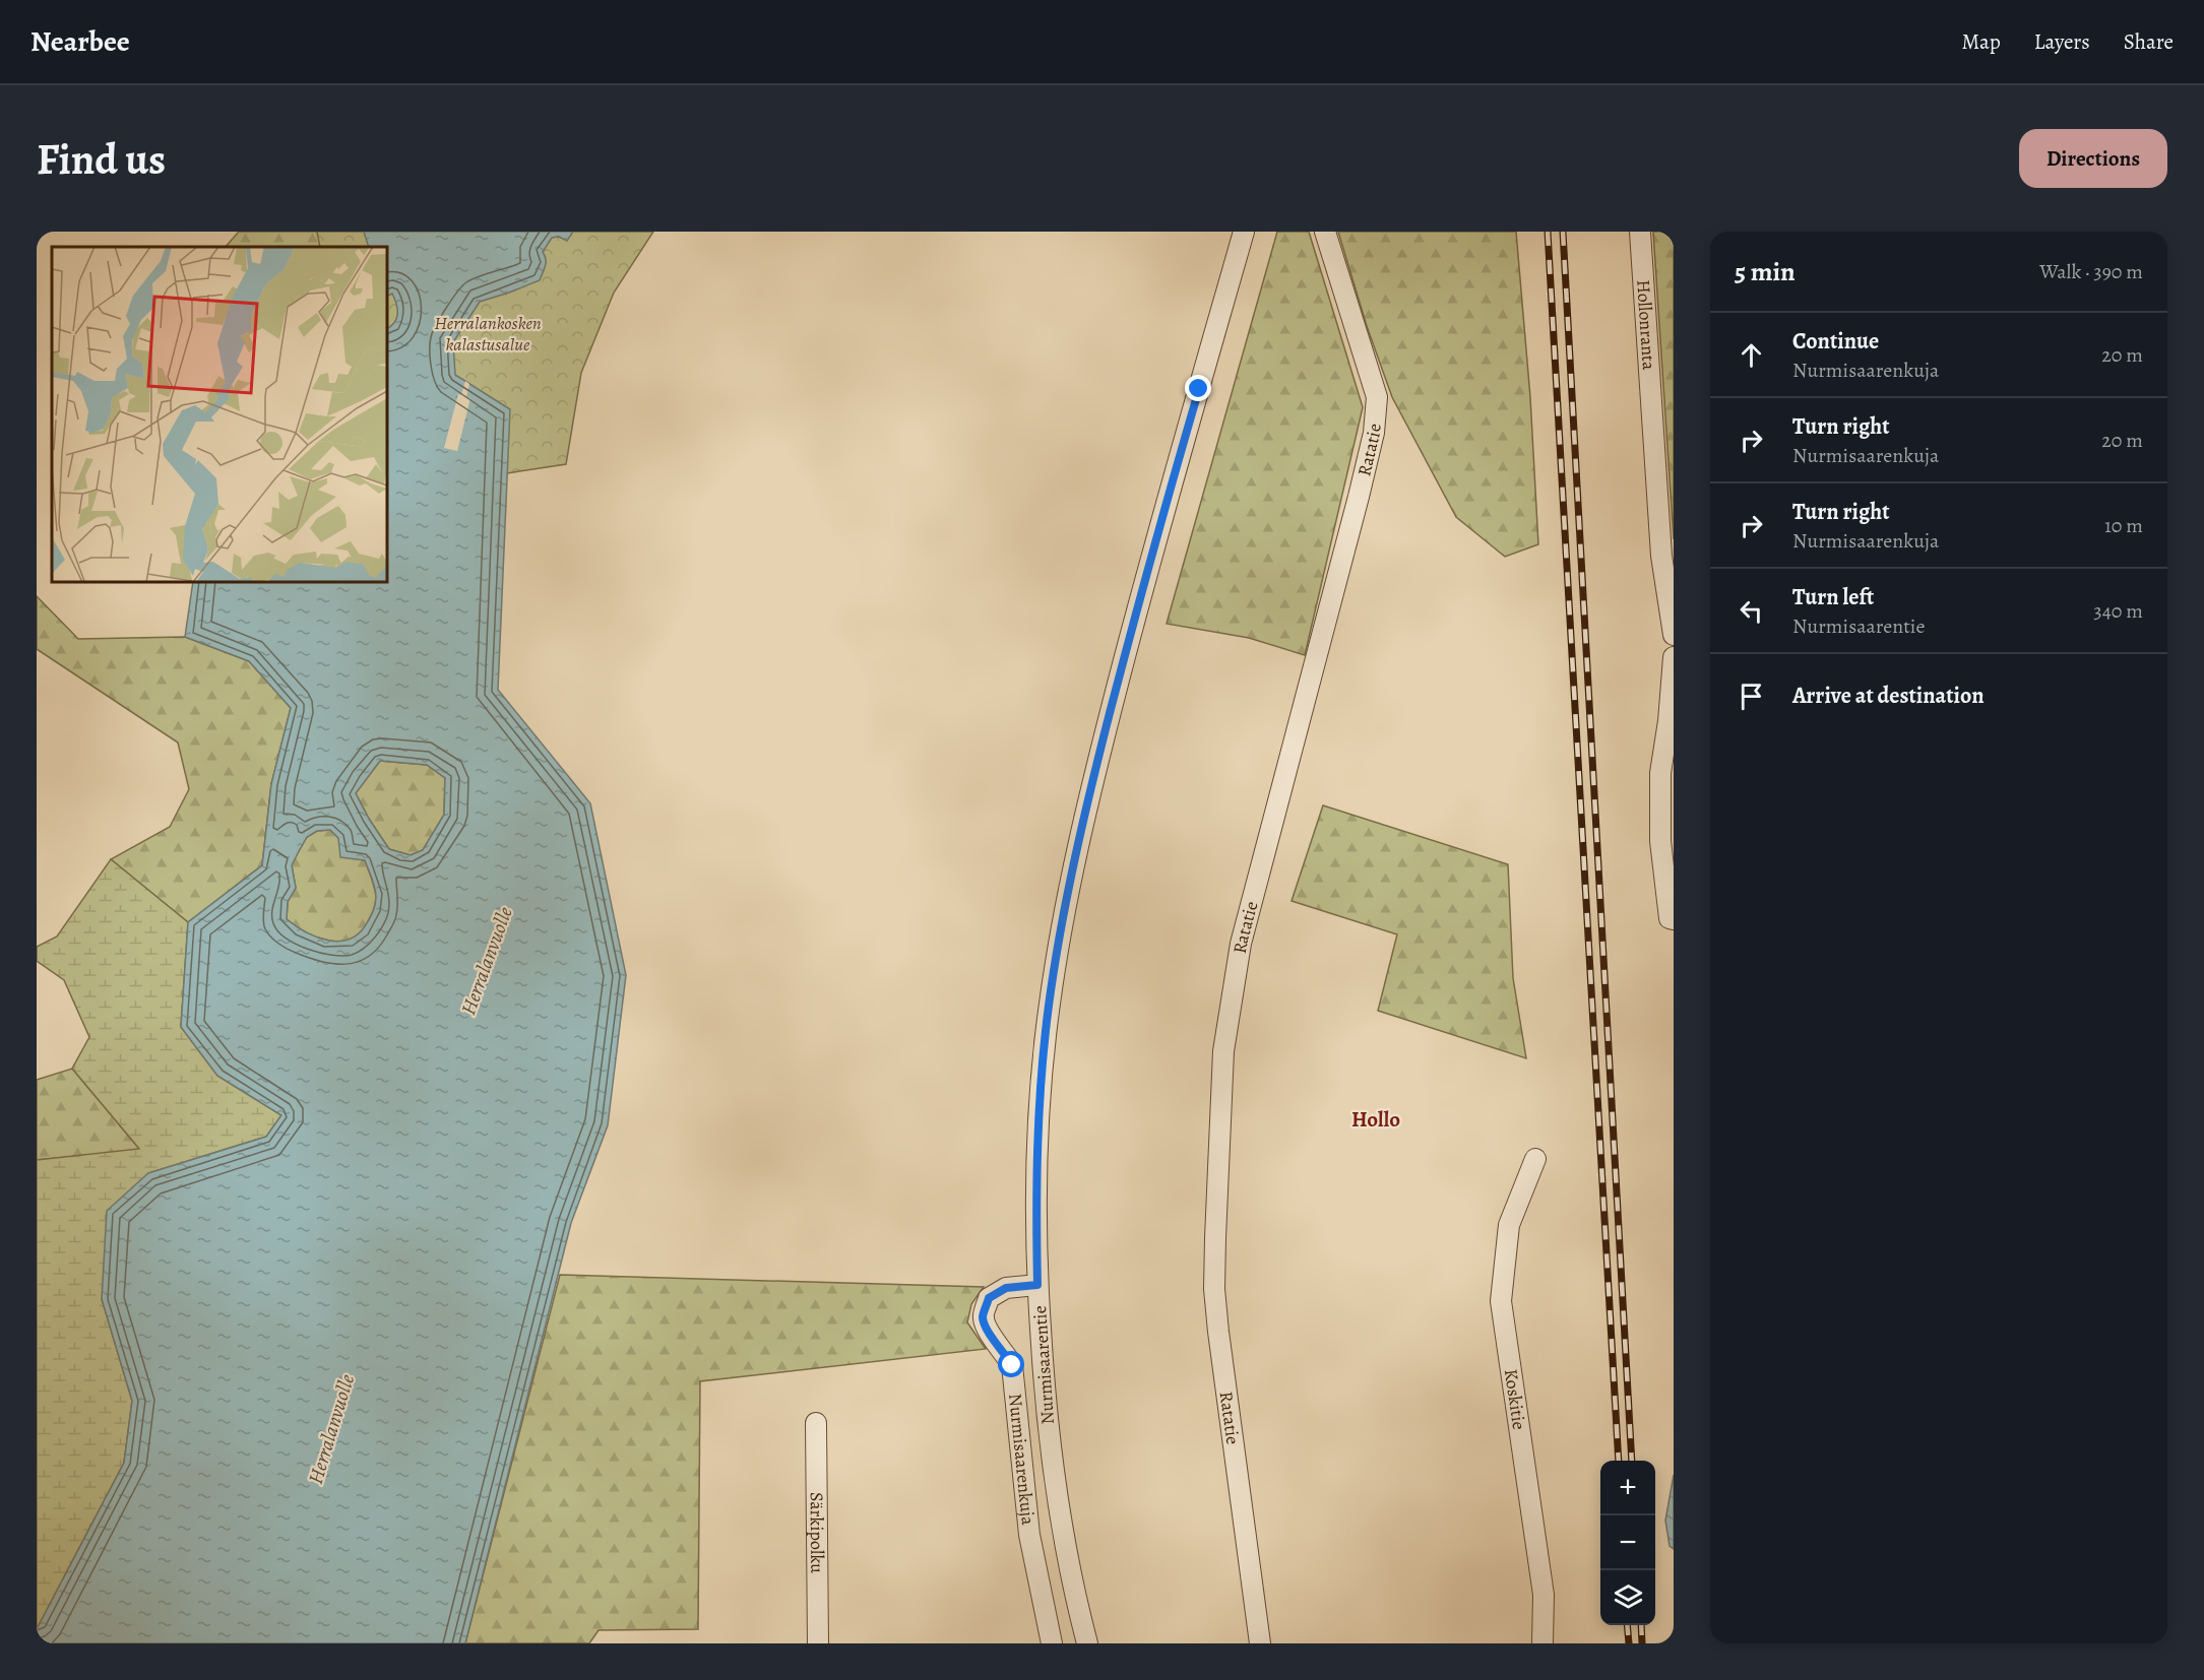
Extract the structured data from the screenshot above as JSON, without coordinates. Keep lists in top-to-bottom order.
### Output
{
  "streets": {
    "street": [
      "Hollonranta",
      "Ratatie",
      "Nurmisaarentie",
      "Koskitie",
      "Nurmisaarenkuja",
      "Särkipolku"
    ]
  },
  "crossings": [
    ["Nurmisaarentie", "Nurmisaarenkuja"]
  ],
  "districts": ["Hollo"],
  "water": ["Herralanvuolle"],
  "parks": ["Herralankosken kalastusalue"],
  "page": {
    "header": "Nearbee",
    "nav": ["Map", "Layers", "Share"],
    "buttons": "Directions",
    "title": "Find us",
    "heading": ["5 min", "Walk · 390 m"],
    "list": [
      ["Continue", "Nurmisaarenkuja", "20 m"],
      ["Turn right", "Nurmisaarenkuja", "20 m"],
      ["Turn right", "Nurmisaarenkuja", "10 m"],
      ["Turn left", "Nurmisaarentie", "340 m"],
      "Arrive at destination"
    ],
    "map_buttons": ["+", "−"]
  }
}
